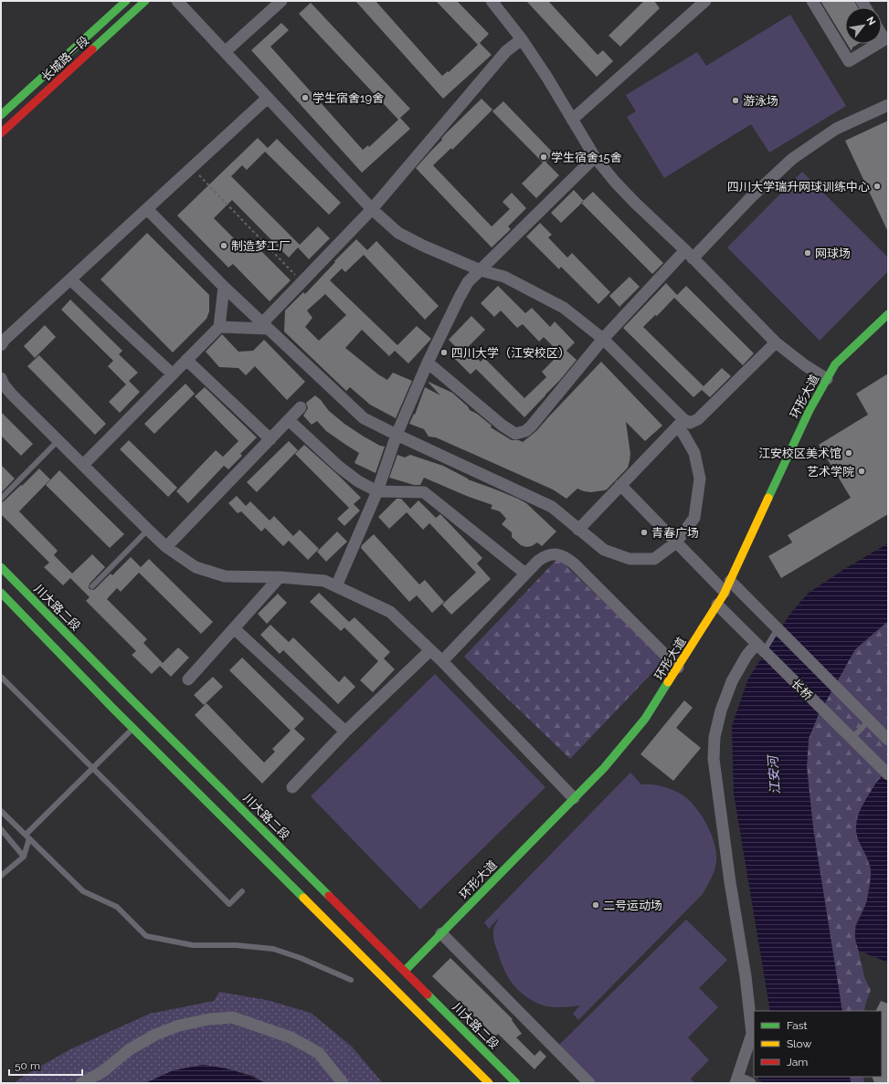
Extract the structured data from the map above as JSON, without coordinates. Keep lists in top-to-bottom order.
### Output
{
  "streets": {
    "main road": ["长城路一段", "环形大道", "川大路二段"],
    "street": ["长桥"]
  },
  "crossings": [
    ["环形大道", "川大路二段"],
    ["环形大道", "长桥"]
  ],
  "water": ["江安河"],
  "places": [
    "学生宿舍19舍",
    "游泳场",
    "学生宿舍15舍",
    "四川大学瑞升网球训练中心",
    "制造梦工厂",
    "网球场",
    "四川大学（江安校区）",
    "江安校区美术馆",
    "艺术学院",
    "青春广场",
    "二号运动场"
  ],
  "legend": ["Fast", "Slow", "Jam"],
  "scale_bar": "50 m",
  "north": "top right"
}
